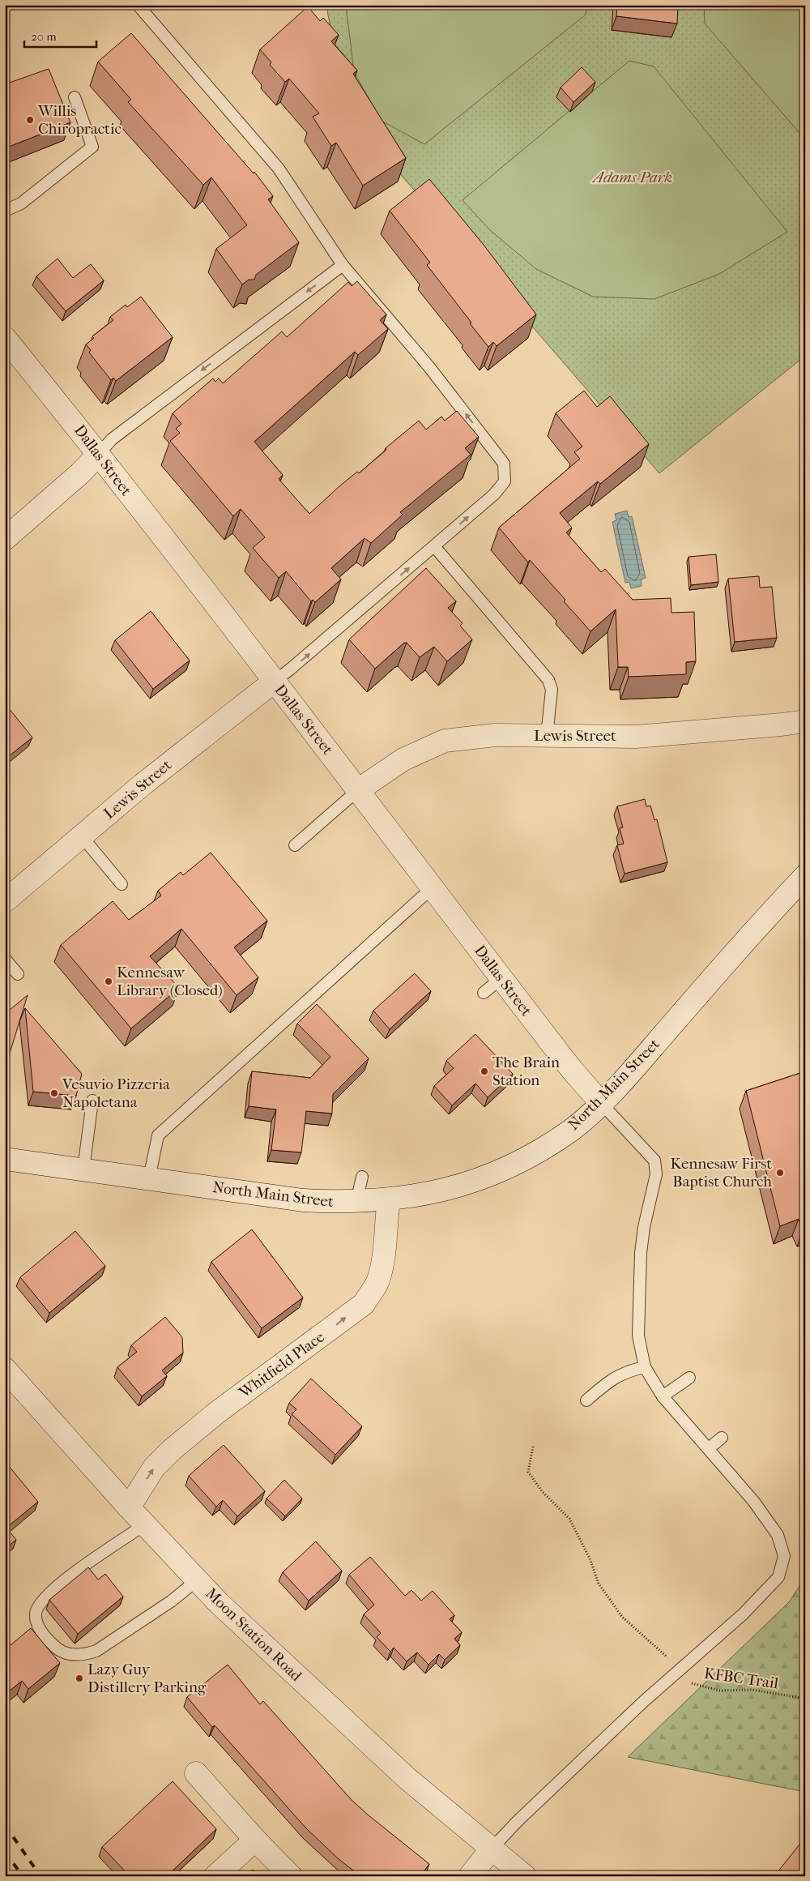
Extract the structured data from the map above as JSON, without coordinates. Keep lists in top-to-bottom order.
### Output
{
  "streets": {
    "street": [
      "Dallas Street",
      "Lewis Street",
      "North Main Street",
      "Whitfield Place",
      "Moon Station Road"
    ],
    "path": ["KFBC Trail"]
  },
  "crossings": [
    ["Dallas Street", "Lewis Street"],
    ["Dallas Street", "North Main Street"],
    ["North Main Street", "Whitfield Place"],
    ["Whitfield Place", "Moon Station Road"]
  ],
  "one_way": ["Whitfield Place"],
  "parks": ["Adams Park"],
  "places": [
    "Willis Chiropractic",
    "Kennesaw Library (Closed)",
    "The Brain Station",
    "Vesuvio Pizzeria Napoletana",
    "Kennesaw First Baptist Church",
    "Lazy Guy Distillery Parking"
  ],
  "scale_bar": "20 m"
}
